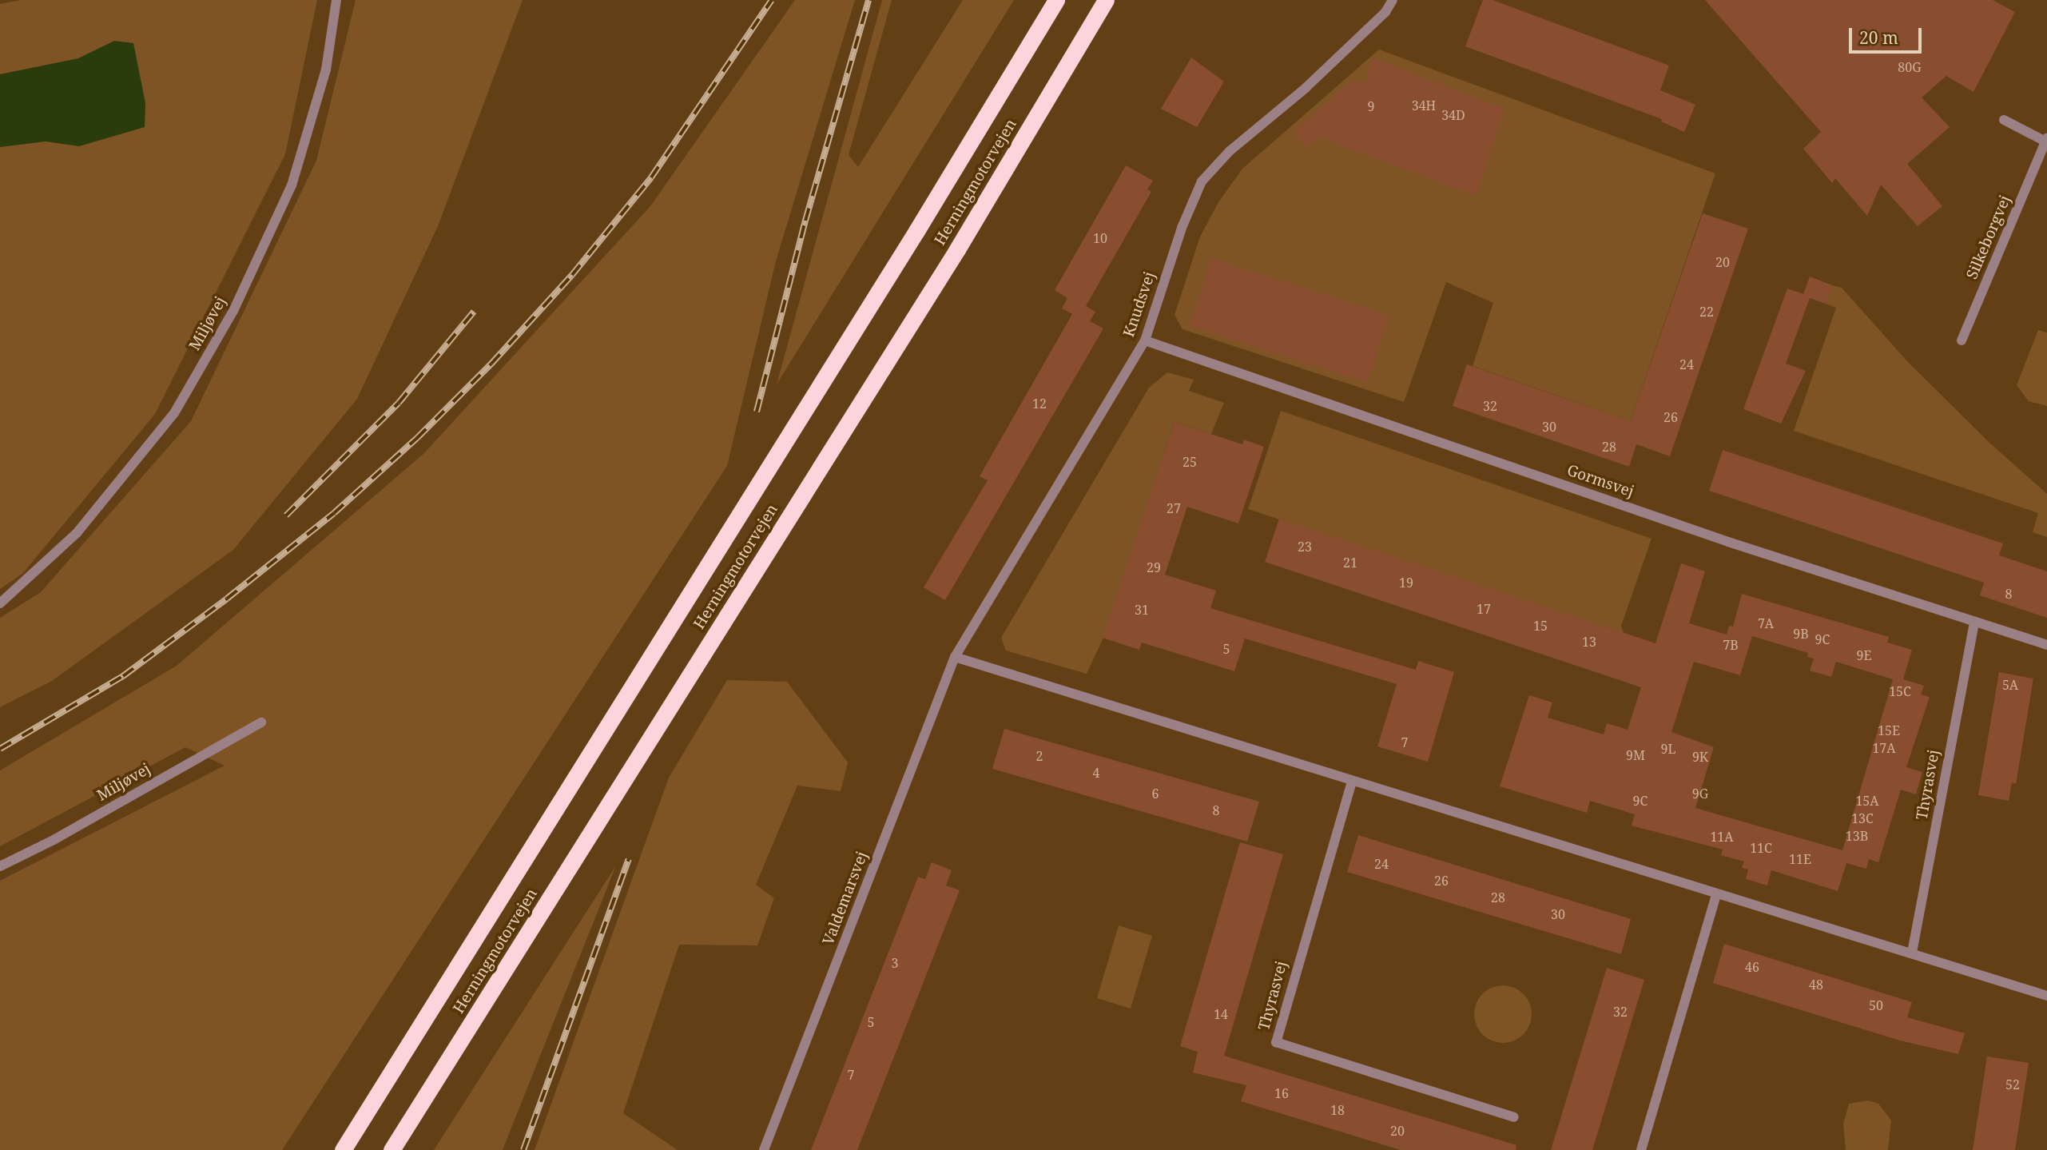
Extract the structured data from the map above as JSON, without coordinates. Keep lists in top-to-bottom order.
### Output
{
  "streets": {
    "highway": ["Herningmotorvejen"],
    "street": [
      "Silkeborgvej",
      "Knudsvej",
      "Miljøvej",
      "Gormsvej",
      "Thyrasvej",
      "Valdemarsvej"
    ]
  },
  "crossings": [
    ["Knudsvej", "Gormsvej"],
    ["Knudsvej", "Valdemarsvej"],
    ["Gormsvej", "Thyrasvej"]
  ],
  "house_numbers": [
    "80G",
    "34H",
    "9",
    "34D",
    "10",
    "20",
    "22",
    "24",
    "12",
    "32",
    "26",
    "30",
    "28",
    "25",
    "27",
    "23",
    "21",
    "29",
    "19",
    "8",
    "17",
    "31",
    "7A",
    "15",
    "9B",
    "9C",
    "13",
    "7B",
    "5",
    "9E",
    "5A",
    "15C",
    "15E",
    "7",
    "17A",
    "9L",
    "9M",
    "2",
    "9K",
    "4",
    "6",
    "9G",
    "9C",
    "15A",
    "8",
    "13C",
    "13B",
    "11A",
    "11C",
    "11E",
    "24",
    "26",
    "28",
    "30",
    "3",
    "46",
    "48",
    "50",
    "32",
    "14",
    "5",
    "7",
    "52",
    "16",
    "18",
    "20"
  ],
  "scale_bar": "20 m"
}
